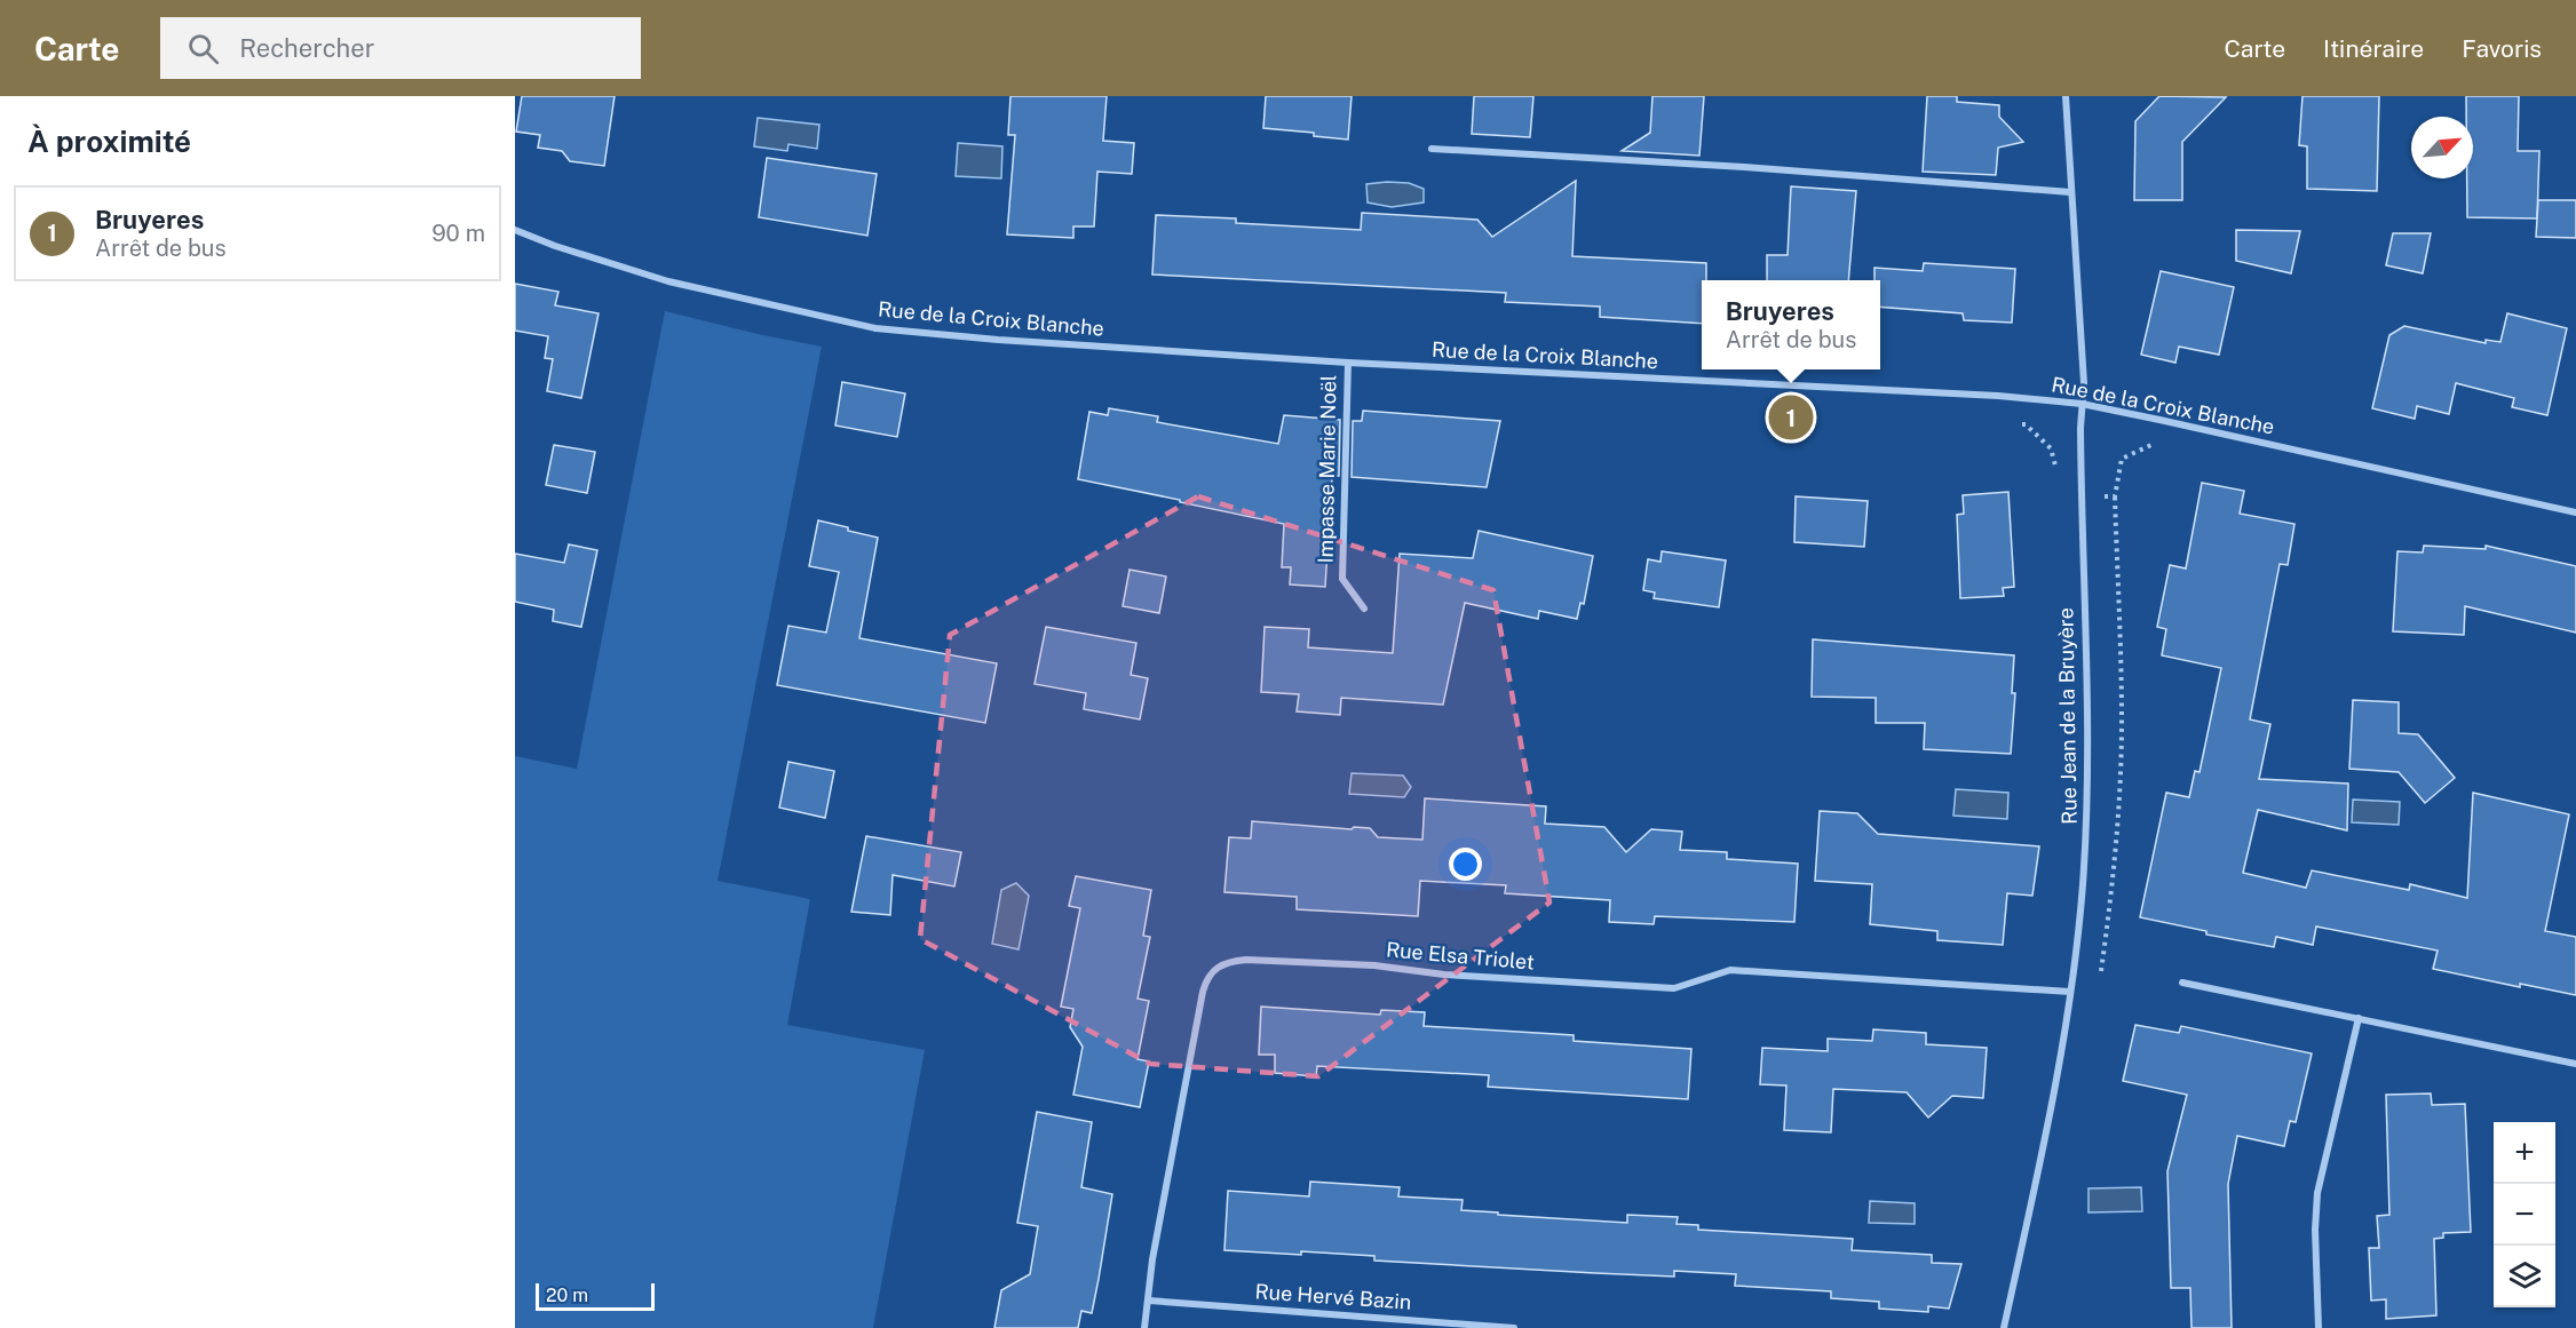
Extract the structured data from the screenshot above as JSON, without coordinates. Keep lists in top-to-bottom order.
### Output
{
  "streets": {
    "street": [
      "Rue de la Croix Blanche",
      "Impasse Marie Noël",
      "Rue Jean de la Bruyère",
      "Rue Elsa Triolet",
      "Rue Hervé Bazin"
    ]
  },
  "crossings": [
    ["Rue de la Croix Blanche", "Impasse Marie Noël"],
    ["Rue de la Croix Blanche", "Rue Jean de la Bruyère"],
    ["Rue Jean de la Bruyère", "Rue Elsa Triolet"],
    ["Rue Elsa Triolet", "Rue Hervé Bazin"]
  ],
  "scale_bar": "20 m",
  "north": "top right",
  "page": {
    "header": "Carte",
    "search": "Rechercher",
    "nav": ["Carte", "Itinéraire", "Favoris"],
    "heading": "À proximité",
    "list": [
      {
        "mark": "1",
        "name": "Bruyeres",
        "note": "Arrêt de bus",
        "value": "90 m"
      }
    ],
    "popup": ["Bruyeres", "Arrêt de bus"],
    "pins": "1",
    "map_buttons": ["+", "−"],
    "scale": "20 m"
  }
}
